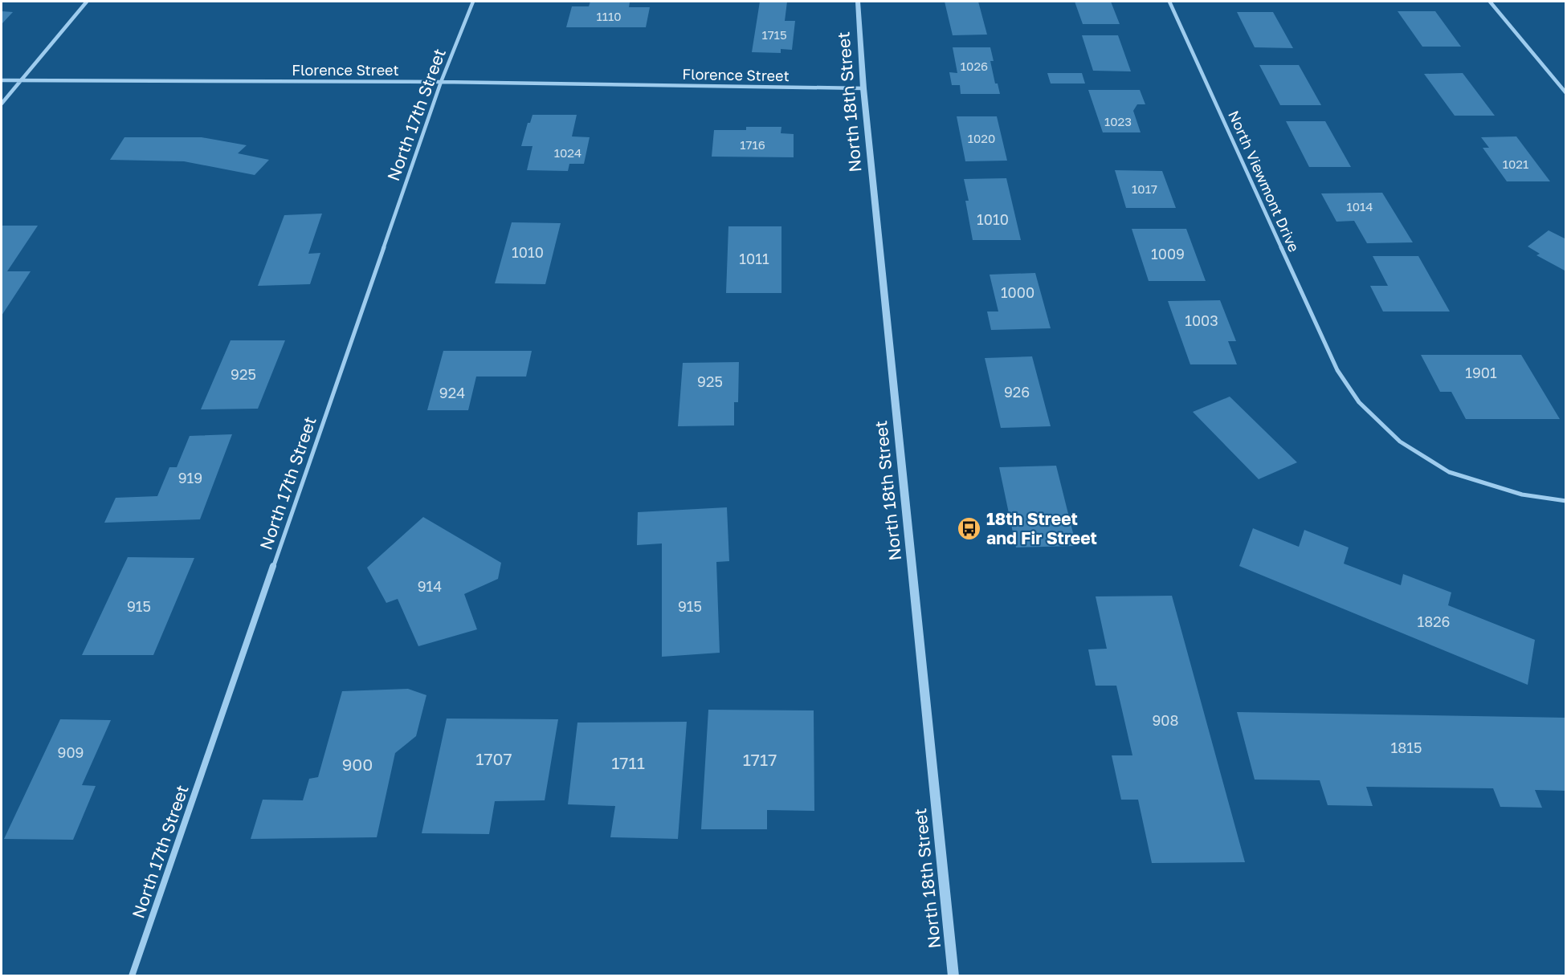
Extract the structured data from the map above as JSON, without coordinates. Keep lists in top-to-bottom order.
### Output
{
  "streets": {
    "street": [
      "Florence Street",
      "North 18th Street",
      "North 17th Street",
      "North Viewmont Drive"
    ]
  },
  "crossings": [
    ["Florence Street", "North 18th Street"],
    ["Florence Street", "North 17th Street"]
  ],
  "places": {
    "bus stop": ["18th Street and Fir Street"]
  },
  "house_numbers": [
    "1110",
    "1715",
    "1026",
    "1023",
    "1020",
    "1716",
    "1024",
    "1021",
    "1017",
    "1014",
    "1010",
    "1010",
    "1009",
    "1011",
    "1000",
    "1003",
    "1901",
    "925",
    "925",
    "926",
    "924",
    "919",
    "914",
    "915",
    "915",
    "1826",
    "908",
    "1815",
    "909",
    "1707",
    "1717",
    "1711",
    "900"
  ]
}
